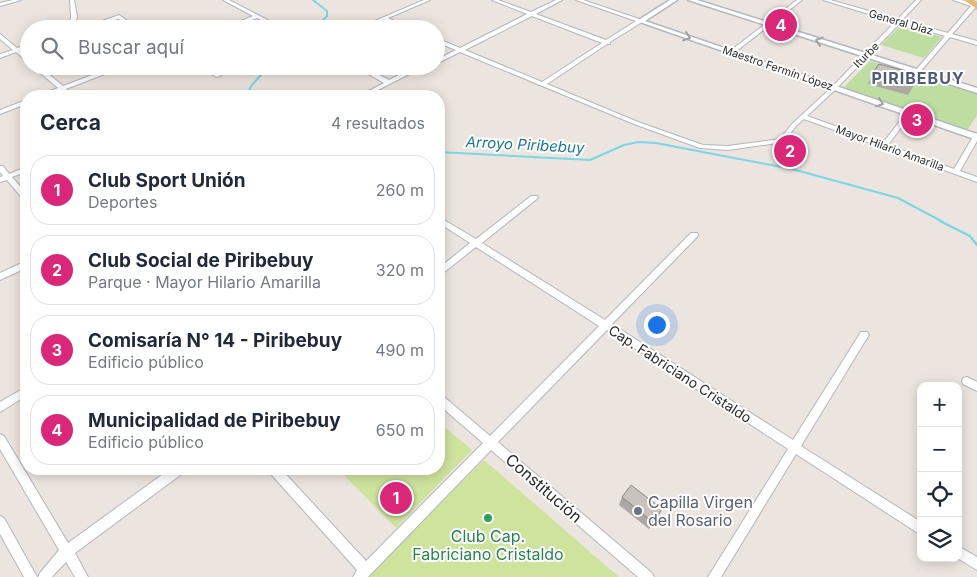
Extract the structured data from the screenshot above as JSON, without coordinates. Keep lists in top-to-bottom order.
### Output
{
  "streets": {
    "street": [
      "General Díaz",
      "Iturbe",
      "Maestro Fermín López",
      "Mayor Hilario Amarilla",
      "Cap. Fabriciano Cristaldo",
      "Constitución"
    ]
  },
  "crossings": [
    ["General Díaz", "Iturbe"],
    ["Iturbe", "Maestro Fermín López"]
  ],
  "districts": ["PIRIBEBUY"],
  "water": ["Arroyo Piribebuy"],
  "places": ["Capilla Virgen del Rosario", "Club Cap. Fabriciano Cristaldo"],
  "page": {
    "pins": [
      "4",
      "3",
      "2",
      "1"
    ],
    "search": "Buscar aquí",
    "heading": ["Cerca", "4 resultados"],
    "list": [
      {
        "mark": "1",
        "name": "Club Sport Unión",
        "note": "Deportes",
        "value": "260 m"
      },
      {
        "mark": "2",
        "name": "Club Social de Piribebuy",
        "note": "Parque · Mayor Hilario Amarilla",
        "value": "320 m"
      },
      {
        "mark": "3",
        "name": "Comisaría N° 14 - Piribebuy",
        "note": "Edificio público",
        "value": "490 m"
      },
      {
        "mark": "4",
        "name": "Municipalidad de Piribebuy",
        "note": "Edificio público",
        "value": "650 m"
      }
    ],
    "map_buttons": ["+", "−"]
  }
}
